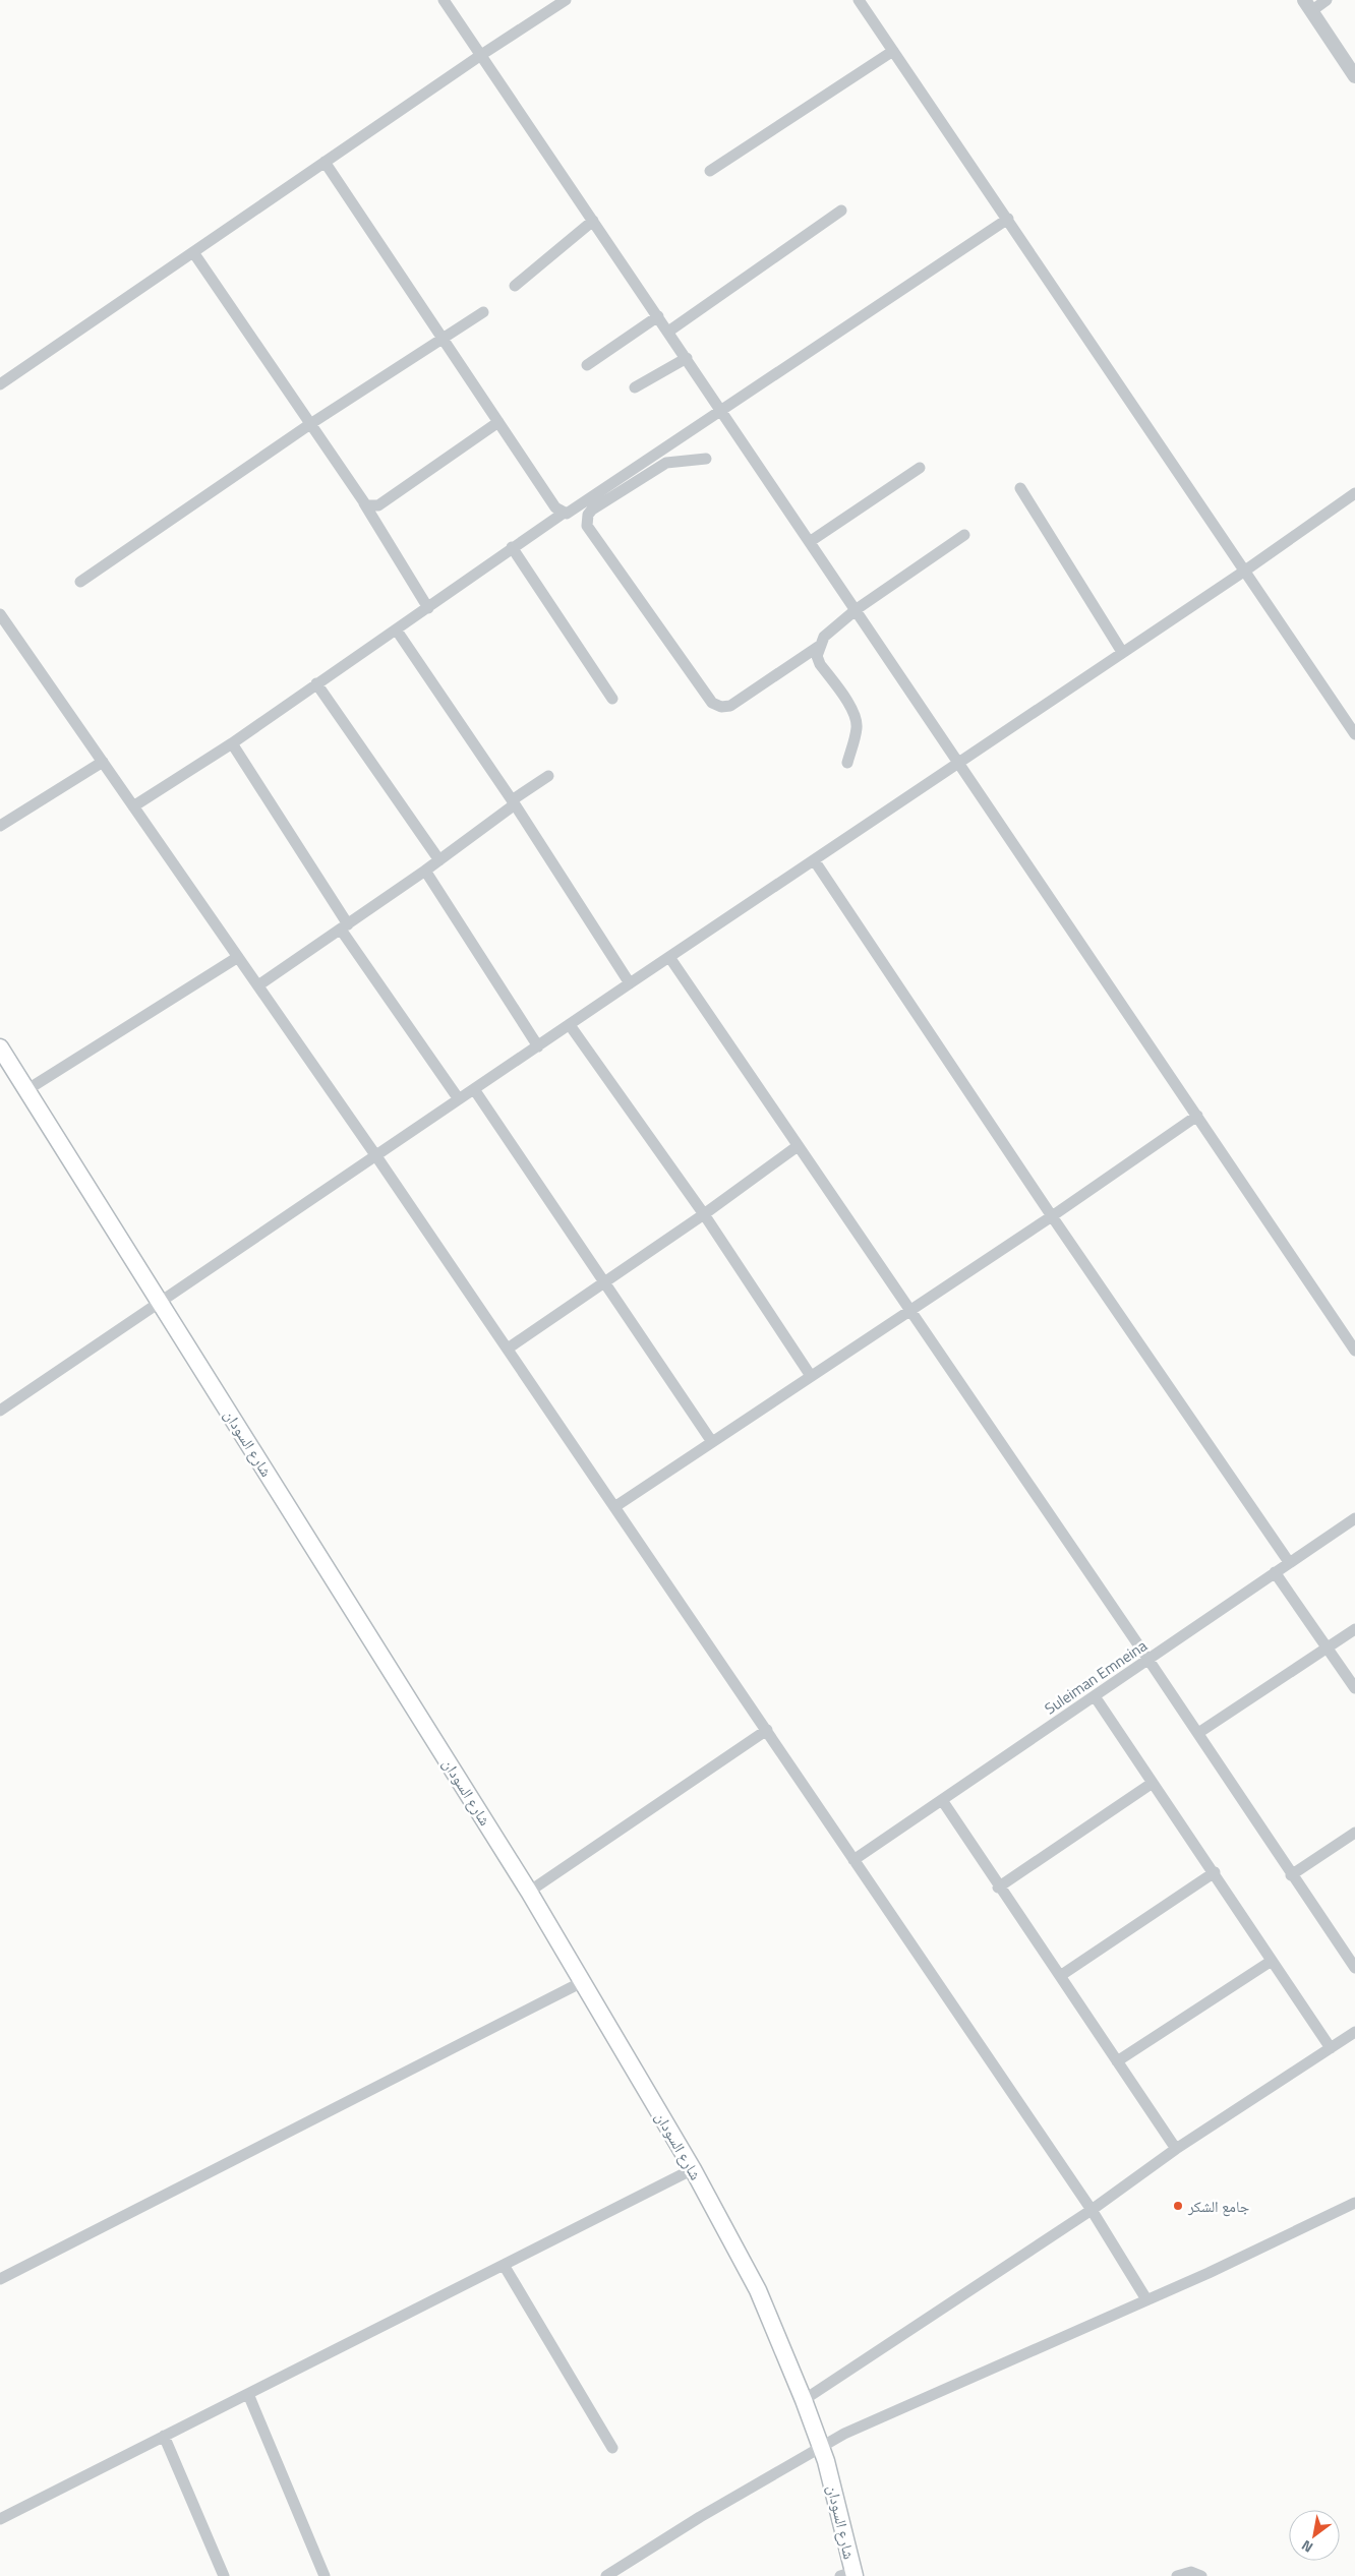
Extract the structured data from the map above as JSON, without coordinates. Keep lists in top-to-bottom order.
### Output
{
  "streets": {
    "main road": ["شارع السودان"],
    "street": ["Suleiman Emneina"]
  },
  "places": ["جامع الشكر"],
  "north": "bottom left"
}
